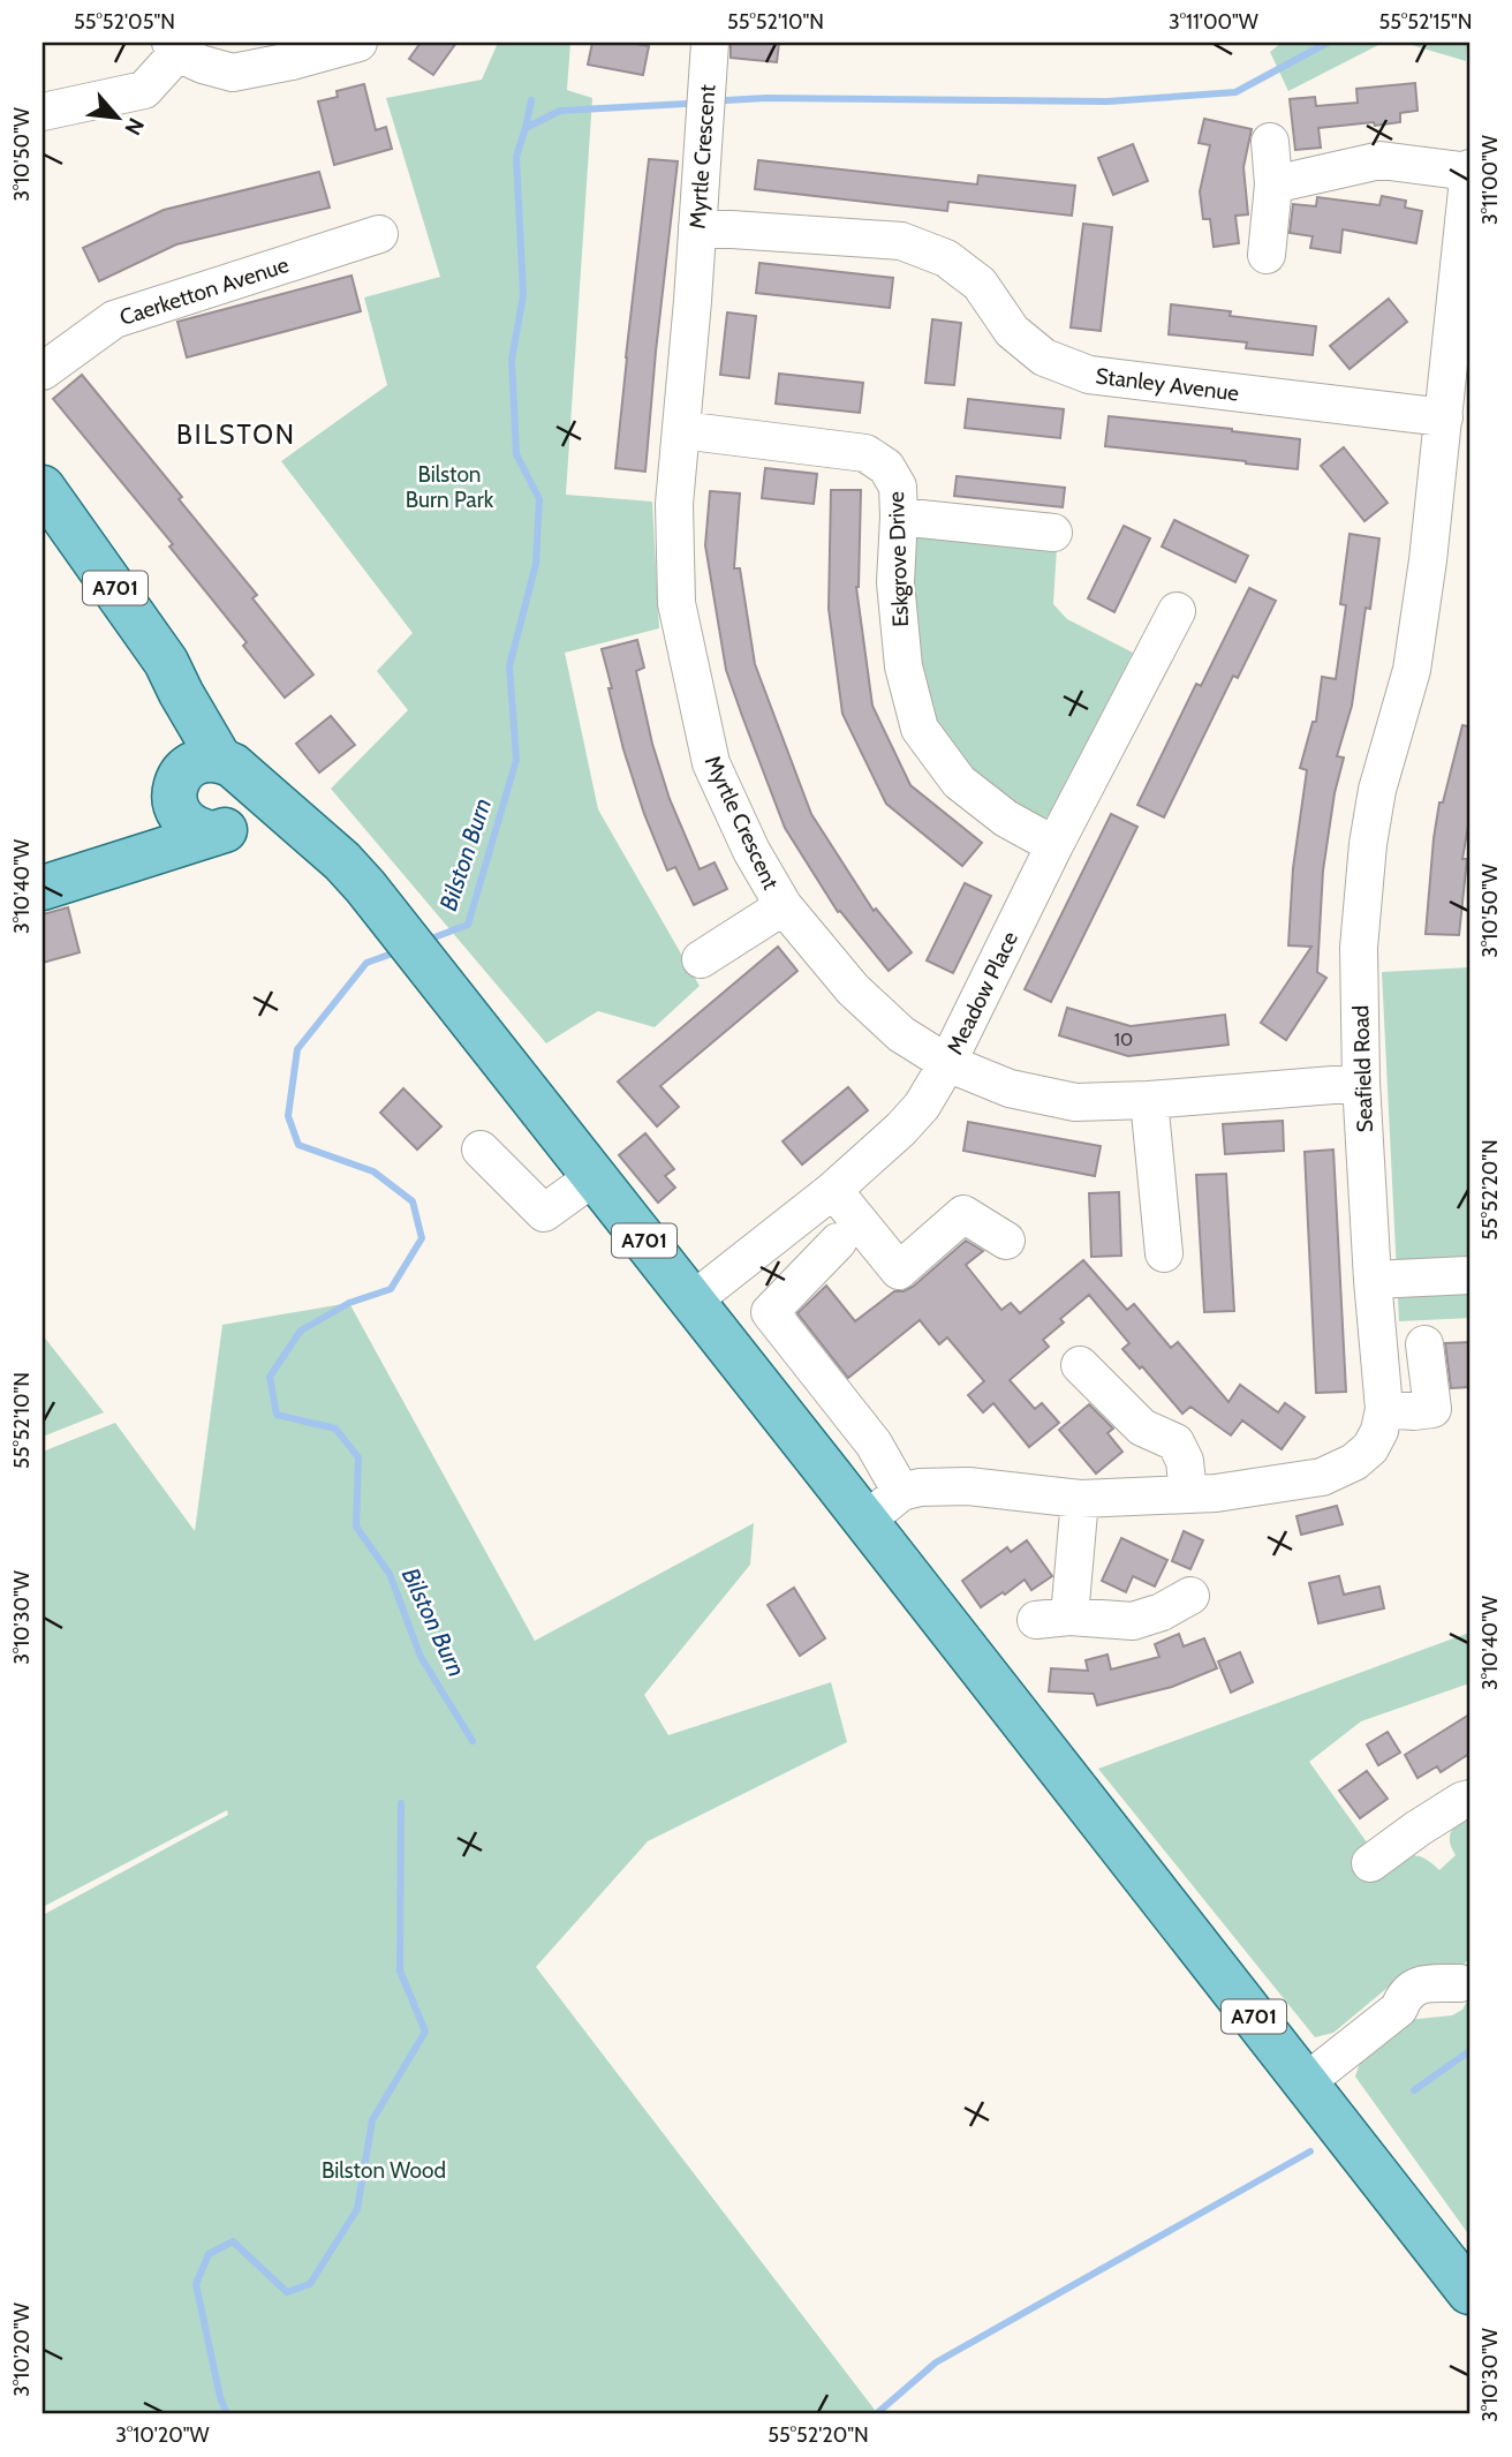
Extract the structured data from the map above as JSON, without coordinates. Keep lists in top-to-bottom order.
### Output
{
  "streets": {
    "main road": ["A701"],
    "street": [
      "Myrtle Crescent",
      "Caerketton Avenue",
      "Stanley Avenue",
      "Eskgrove Drive",
      "Meadow Place",
      "Seafield Road"
    ]
  },
  "crossings": [
    ["Myrtle Crescent", "Stanley Avenue"],
    ["Myrtle Crescent", "Eskgrove Drive"],
    ["Myrtle Crescent", "Meadow Place"],
    ["Myrtle Crescent", "Seafield Road"],
    ["Stanley Avenue", "Seafield Road"],
    ["Eskgrove Drive", "Meadow Place"],
    ["A701", "Meadow Place"]
  ],
  "districts": ["BILSTON"],
  "water": ["Bilston Burn"],
  "parks": ["Bilston Burn Park", "Bilston Wood"],
  "house_numbers": ["10"],
  "north": "bottom right",
  "coordinates": [
    "55°52'05\"N",
    "55°52'10\"N",
    "3°11'00\"W",
    "55°52'15\"N",
    "3°10'50\"W",
    "3°10'40\"W",
    "55°52'20\"N",
    "3°10'30\"W",
    "3°10'20\"W"
  ]
}
